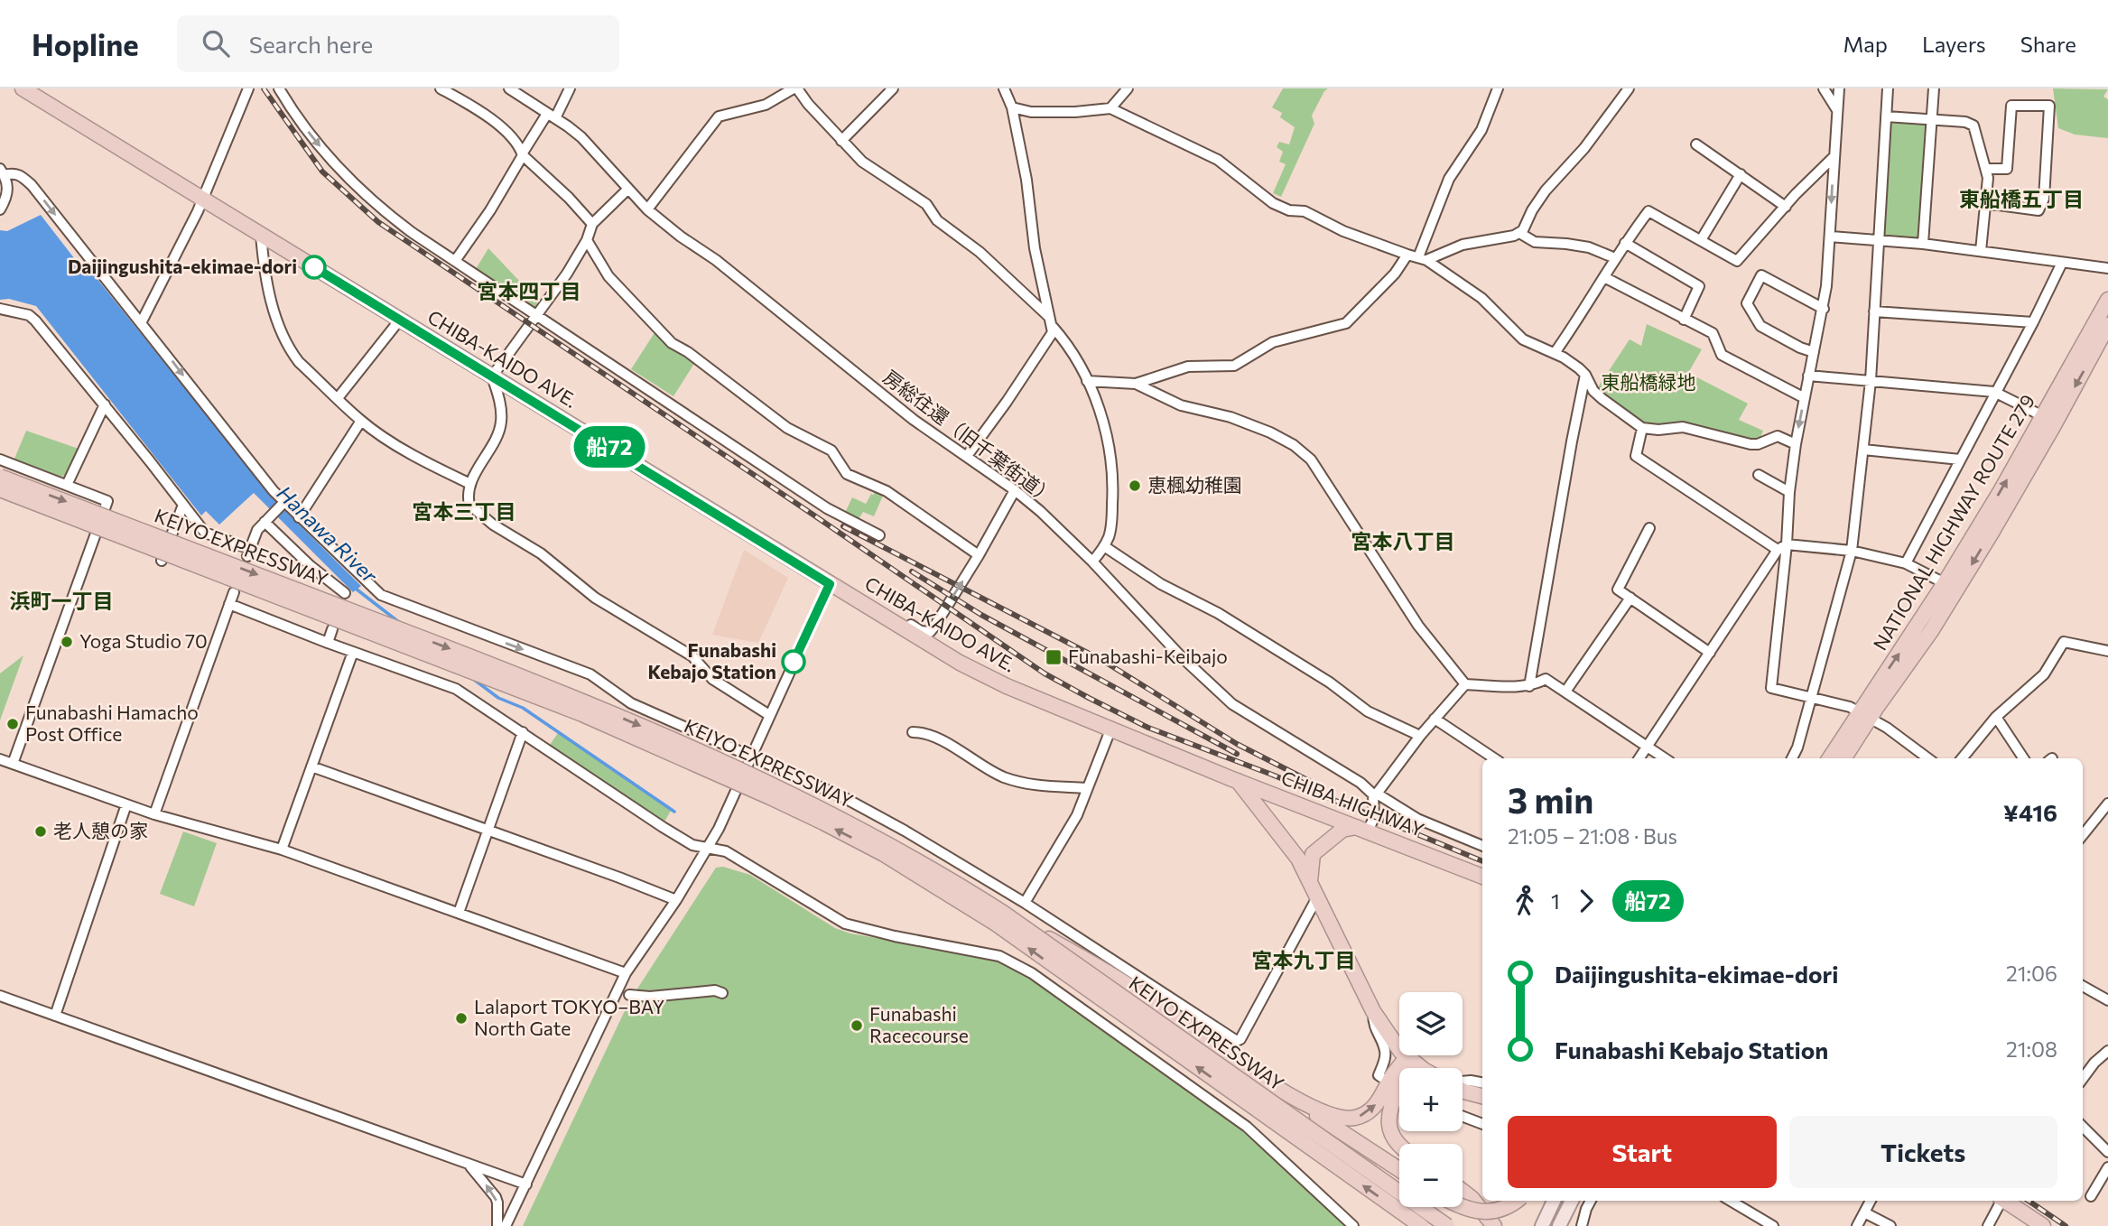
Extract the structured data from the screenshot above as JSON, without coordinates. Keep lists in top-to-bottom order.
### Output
{
  "streets": {
    "highway": [
      "CHIBA-KAIDO AVE.",
      "NATIONAL HIGHWAY ROUTE 279",
      "KEIYO EXPRESSWAY",
      "CHIBA HIGHWAY"
    ],
    "street": ["房総往還（旧千葉街道）"]
  },
  "crossings": [
    ["CHIBA-KAIDO AVE.", "CHIBA HIGHWAY"]
  ],
  "districts": [
    "東船橋五丁目",
    "宮本四丁目",
    "宮本三丁目",
    "宮本八丁目",
    "浜町一丁目",
    "宮本九丁目"
  ],
  "water": ["Hanawa River"],
  "parks": ["東船橋緑地"],
  "places": {
    "other": [
      "Daijingushita-ekimae-dori",
      "恵楓幼稚園",
      "Yoga Studio 70",
      "Funabashi Kebajo Station",
      "Funabashi Hamacho Post Office",
      "老人憩の家",
      "Lalaport TOKYO−BAY North Gate",
      "Funabashi Racecourse"
    ],
    "transit": ["Funabashi-Keibajo"]
  },
  "lines": ["bus line 船72"],
  "page": {
    "header": "Hopline",
    "search": "Search here",
    "nav": ["Map", "Layers", "Share"],
    "on_map": "船72",
    "heading": ["3 min", "21:05 – 21:08 · Bus", "¥416"],
    "legs": ["1", "船72"],
    "list": [
      {
        "name": "Daijingushita-ekimae-dori",
        "value": "21:06"
      },
      {
        "name": "Funabashi Kebajo Station",
        "value": "21:08"
      }
    ],
    "map_buttons": ["+", "−"],
    "buttons": ["Start", "Tickets"]
  }
}
